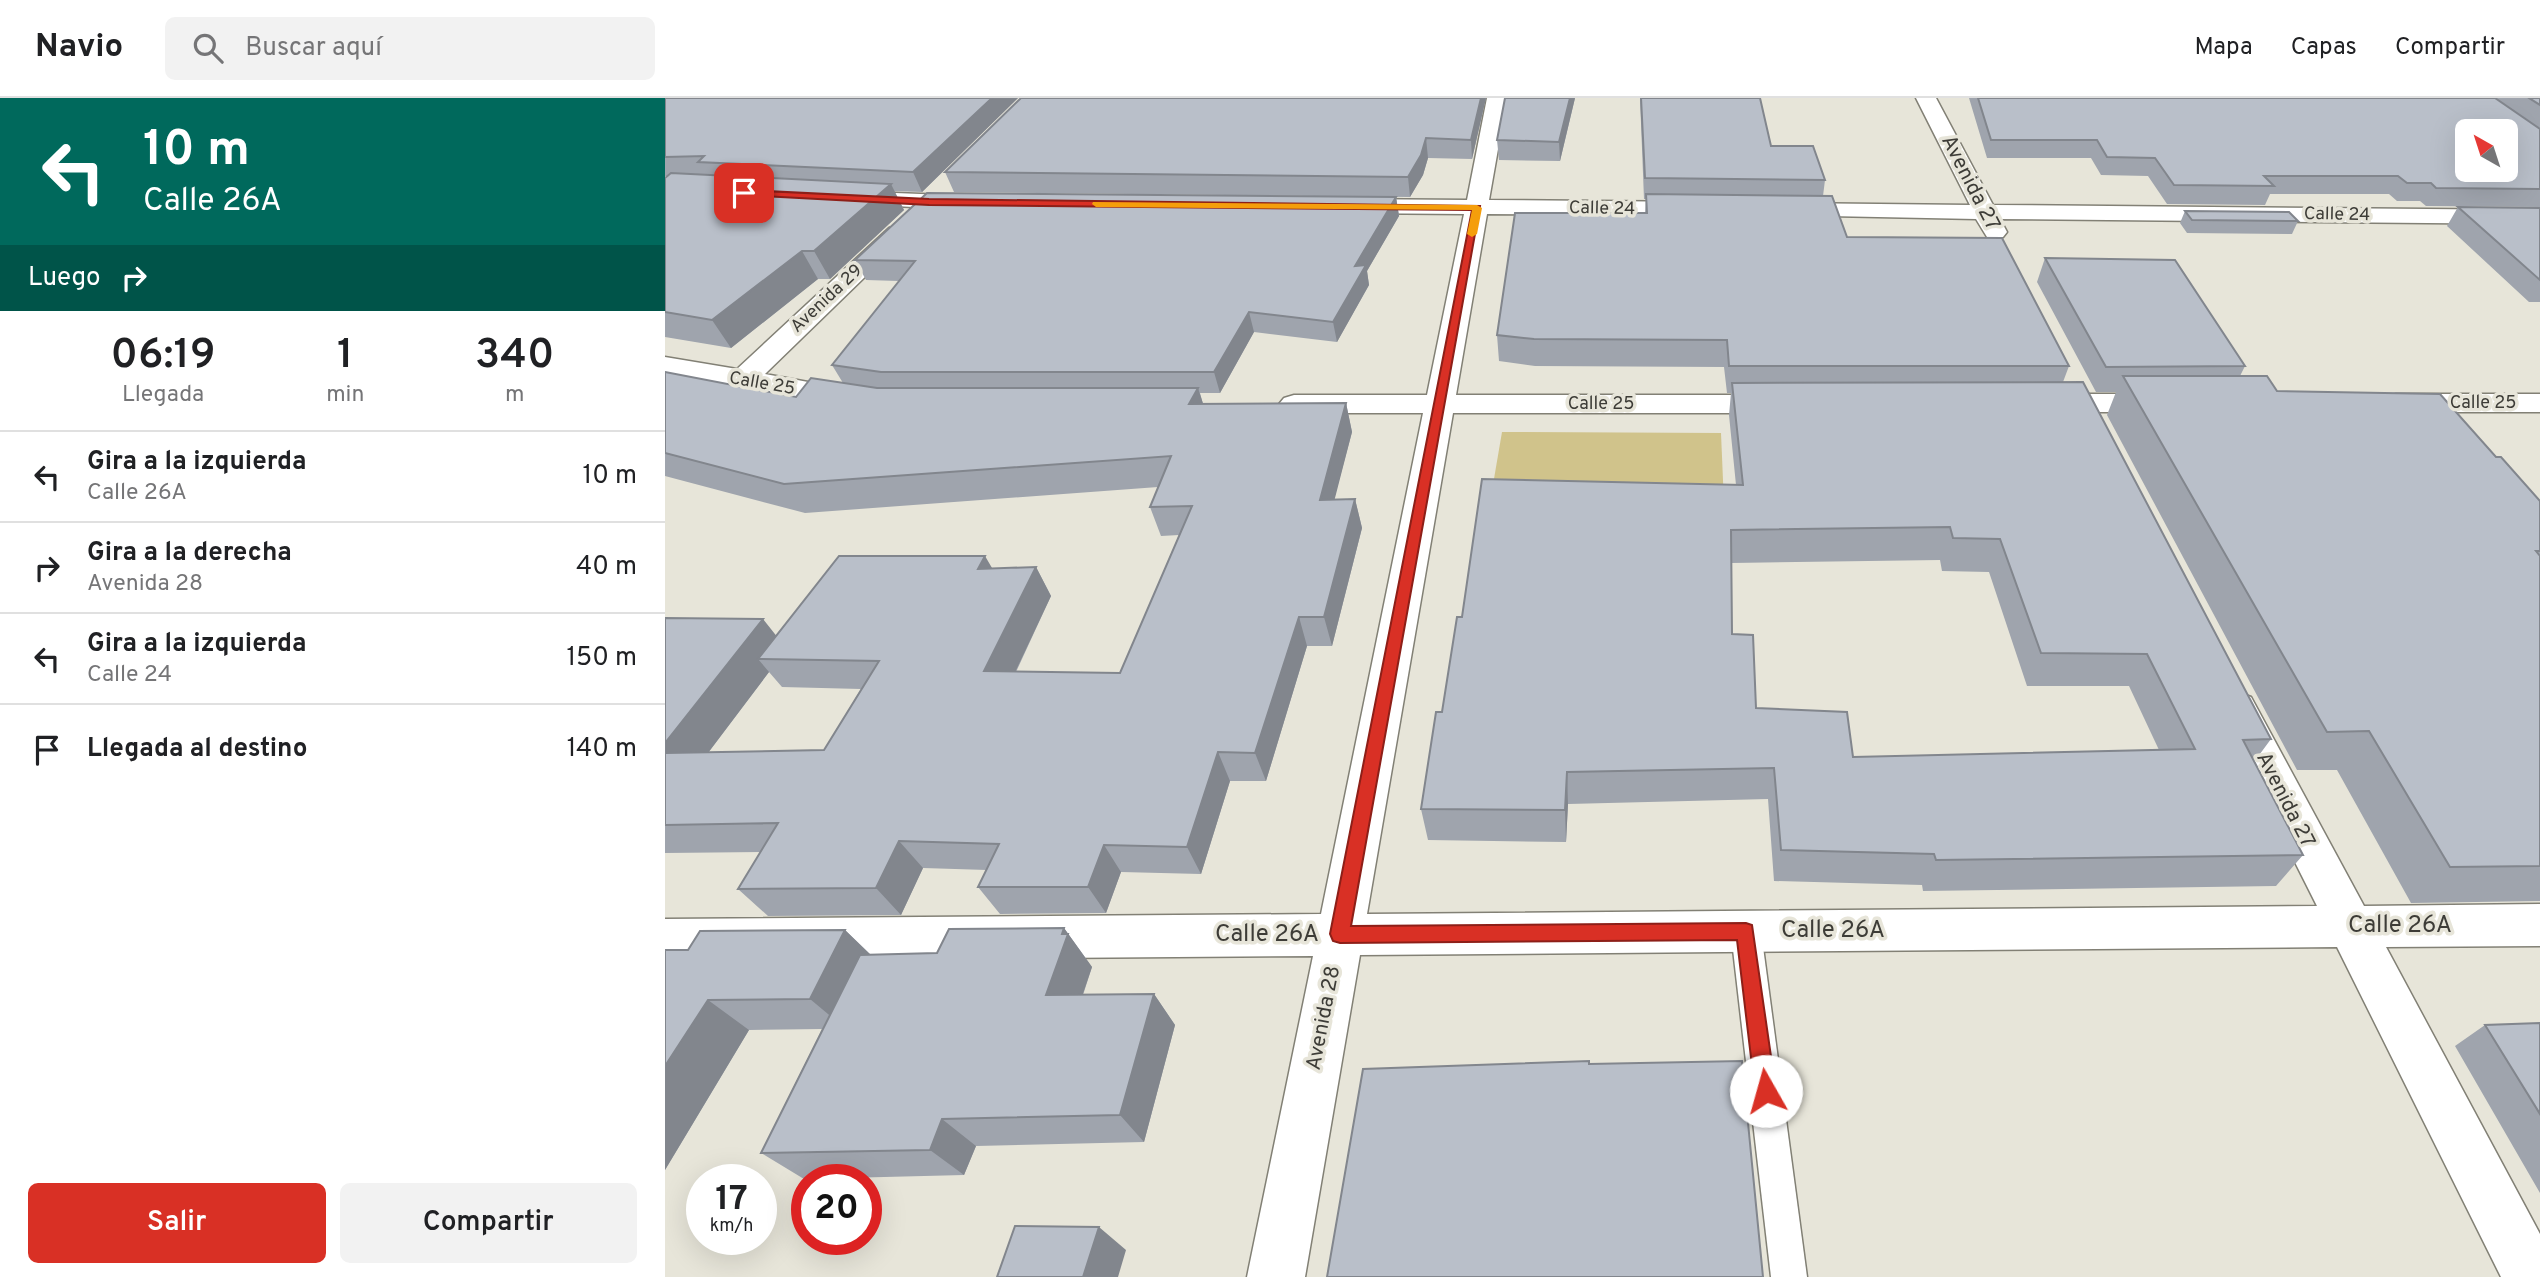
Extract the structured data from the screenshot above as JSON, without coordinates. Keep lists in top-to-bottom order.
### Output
{
  "streets": {
    "street": [
      "Avenida 27",
      "Calle 24",
      "Avenida 29",
      "Calle 25",
      "Calle 26A",
      "Avenida 28"
    ]
  },
  "crossings": [
    ["Avenida 27", "Calle 24"],
    ["Avenida 27", "Calle 26A"],
    ["Calle 24", "Avenida 28"],
    ["Avenida 29", "Calle 25"],
    ["Calle 25", "Avenida 28"],
    ["Calle 26A", "Avenida 28"]
  ],
  "north": "top left",
  "page": {
    "header": "Navio",
    "search": "Buscar aquí",
    "nav": ["Mapa", "Capas", "Compartir"],
    "turn": ["10 m", "Calle 26A"],
    "then": "Luego",
    "eta": [
      "06:19",
      "Llegada",
      "1",
      "min",
      "340",
      "m"
    ],
    "list": [
      {
        "name": "Gira a la izquierda",
        "note": "Calle 26A",
        "value": "10 m"
      },
      {
        "name": "Gira a la derecha",
        "note": "Avenida 28",
        "value": "40 m"
      },
      {
        "name": "Gira a la izquierda",
        "note": "Calle 24",
        "value": "150 m"
      },
      {
        "name": "Llegada al destino",
        "value": "140 m"
      }
    ],
    "speed": "17 km/h",
    "limit": "20",
    "buttons": ["Salir", "Compartir"]
  }
}
